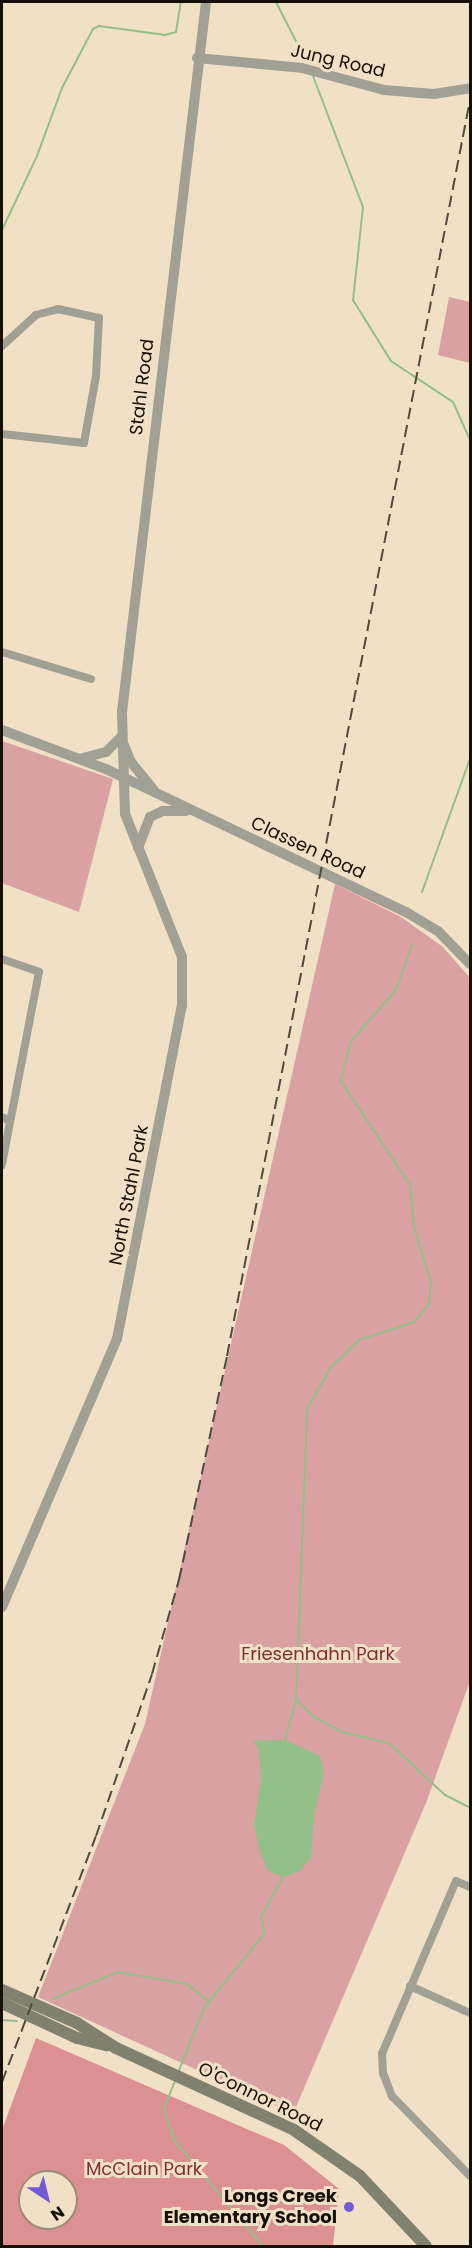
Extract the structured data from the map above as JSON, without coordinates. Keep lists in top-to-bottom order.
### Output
{
  "streets": {
    "main road": ["O'Connor Road"],
    "street": [
      "Jung Road",
      "Stahl Road",
      "Classen Road",
      "North Stahl Park"
    ]
  },
  "crossings": [
    ["Jung Road", "Stahl Road"],
    ["Stahl Road", "Classen Road"],
    ["Stahl Road", "North Stahl Park"],
    ["Classen Road", "North Stahl Park"]
  ],
  "parks": ["Friesenhahn Park", "McClain Park"],
  "places": ["Longs Creek Elementary School"],
  "north": "bottom right"
}
